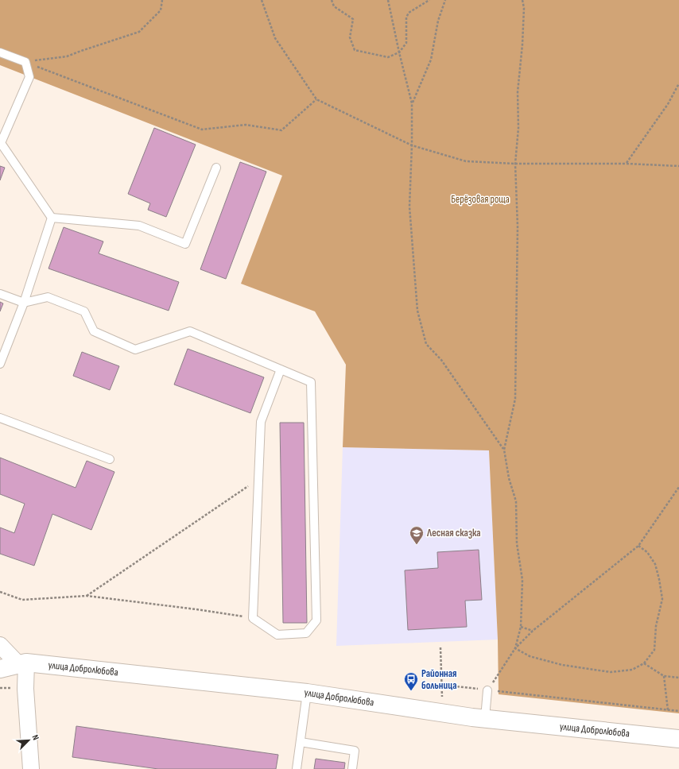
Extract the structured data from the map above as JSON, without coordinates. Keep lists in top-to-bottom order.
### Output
{
  "streets": {
    "street": ["улица Добролюбова"]
  },
  "parks": ["Берёзовая роща"],
  "places": {
    "school or university": ["Лесная сказка"],
    "bus stop": ["Районная больница"]
  },
  "north": "top right"
}
